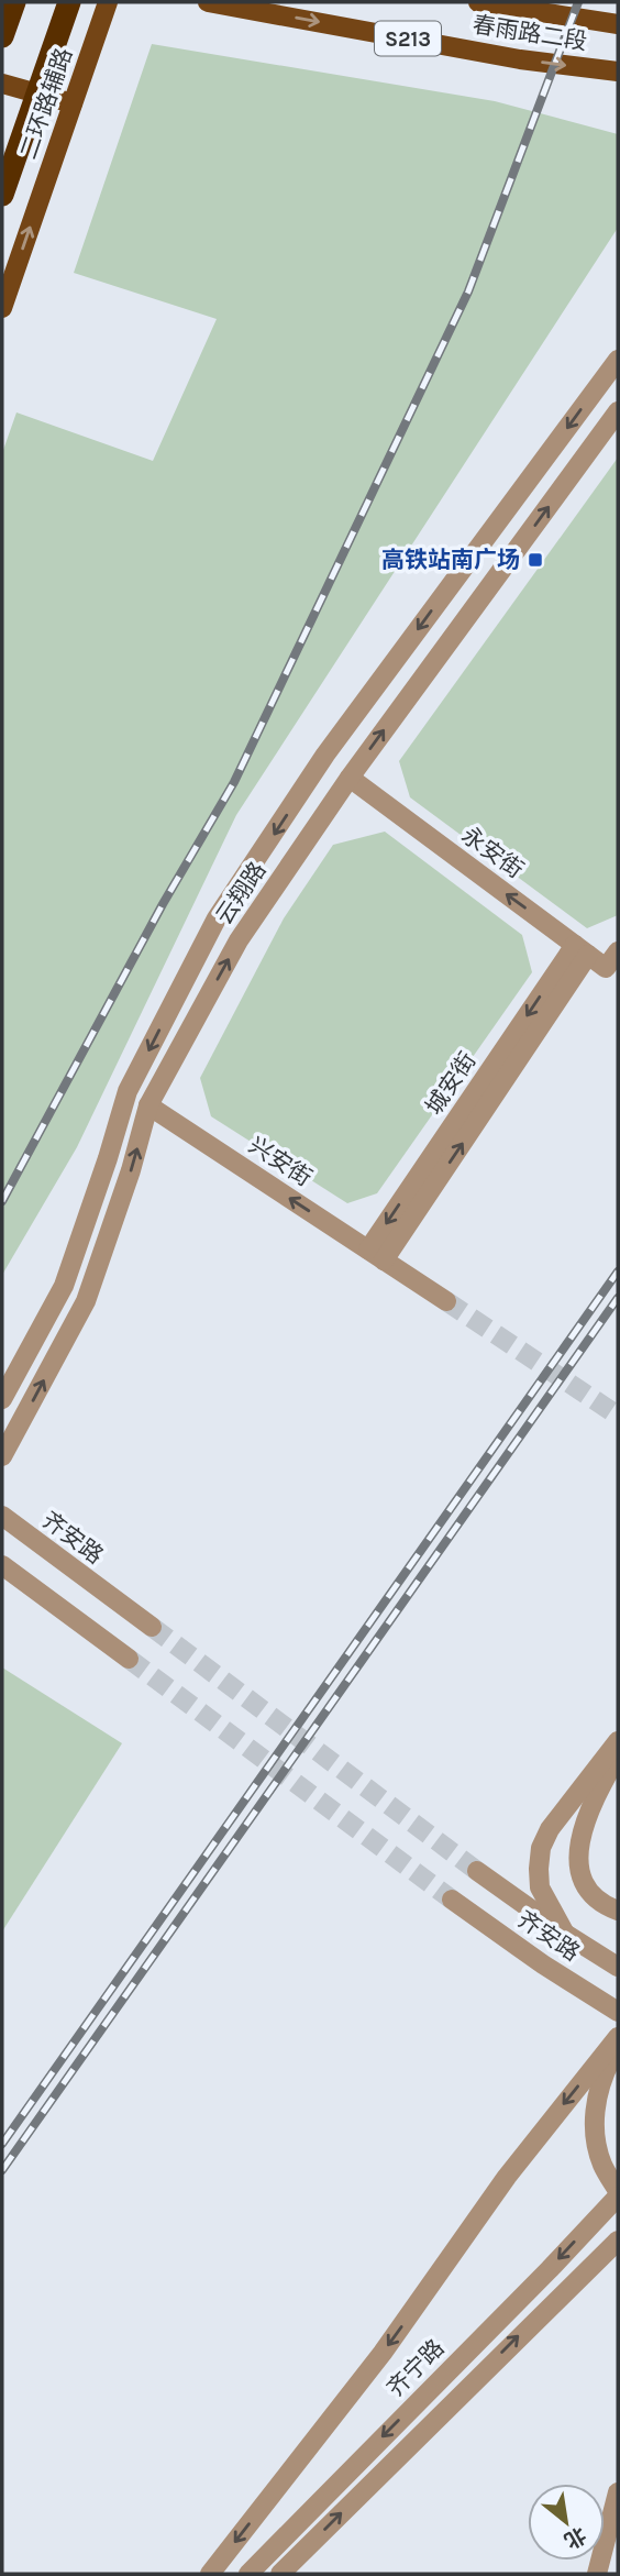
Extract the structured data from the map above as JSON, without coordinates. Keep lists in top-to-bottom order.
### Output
{
  "streets": {
    "main road": ["春雨路二段", "S213", "二环路辅路"],
    "street": [
      "永安街",
      "云翔路",
      "城安街",
      "兴安街",
      "齐安路",
      "齐宁路"
    ]
  },
  "crossings": [
    ["永安街", "云翔路"],
    ["永安街", "城安街"],
    ["云翔路", "兴安街"],
    ["城安街", "兴安街"]
  ],
  "one_way": ["二环路辅路", "永安街", "兴安街"],
  "places": {
    "transit": ["高铁站南广场"]
  },
  "north": "bottom right"
}
